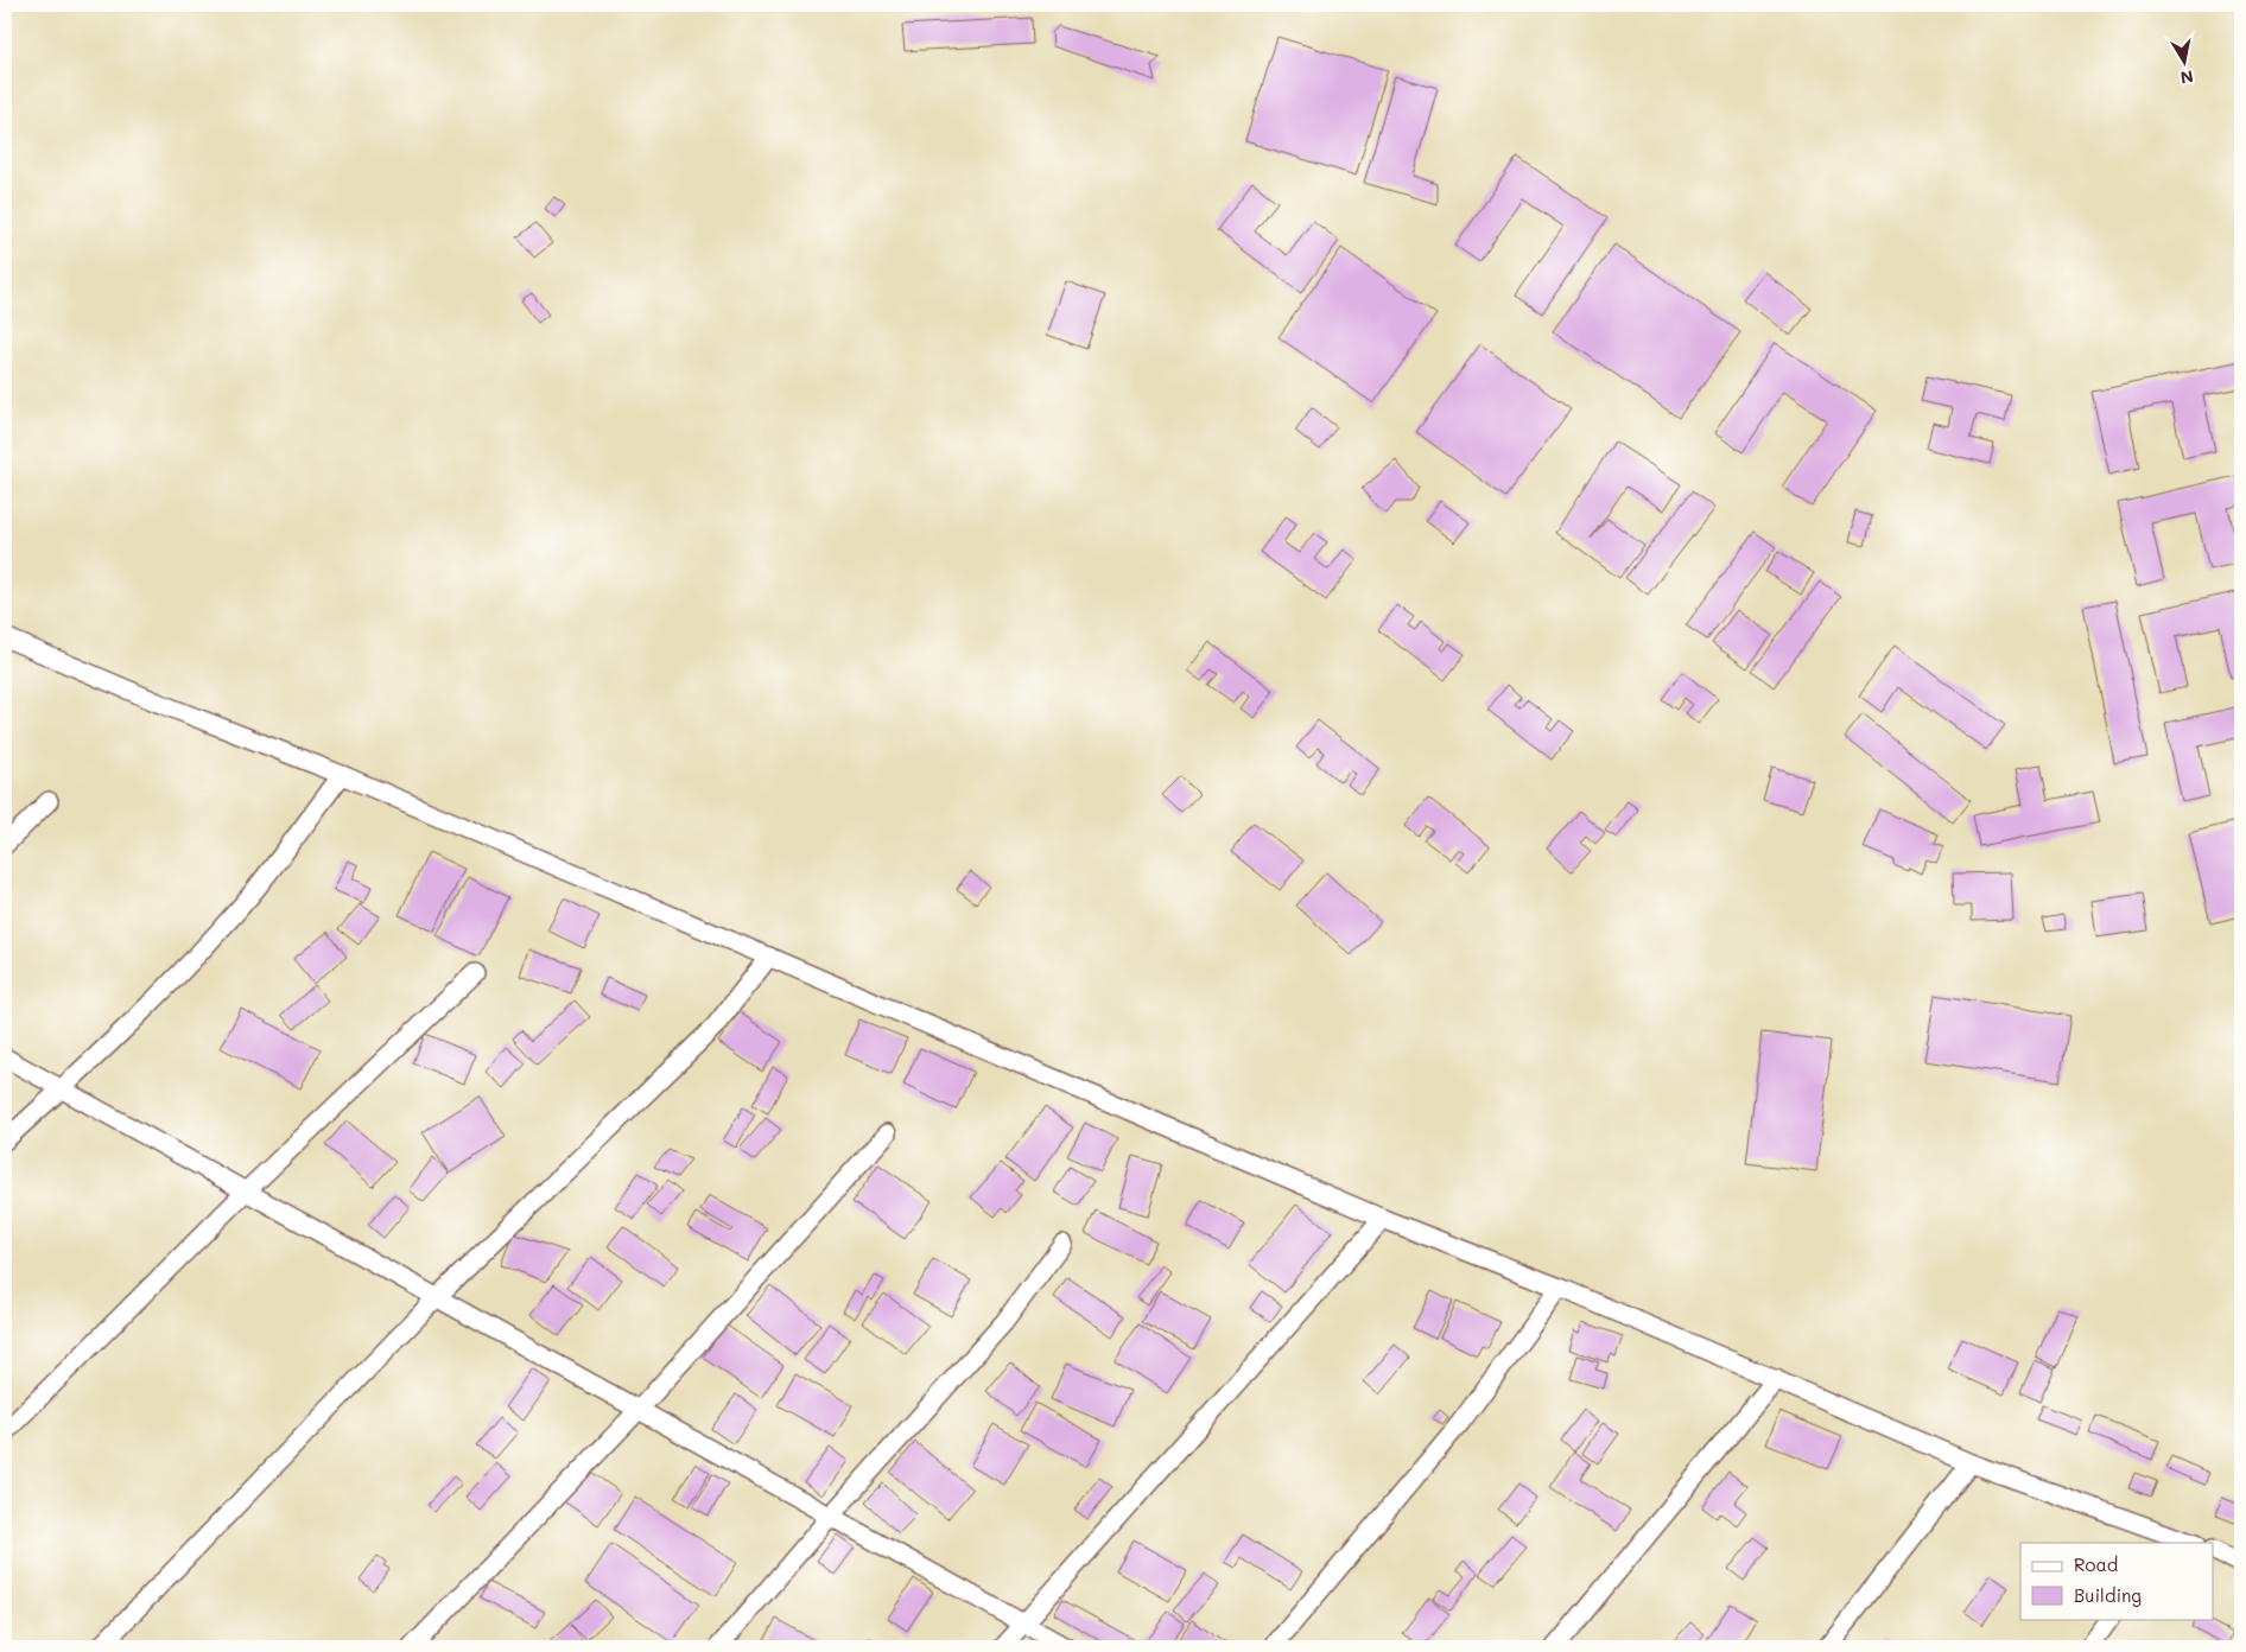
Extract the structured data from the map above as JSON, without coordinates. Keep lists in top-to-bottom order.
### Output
{
  "legend": ["Road", "Building"],
  "north": "bottom"
}
